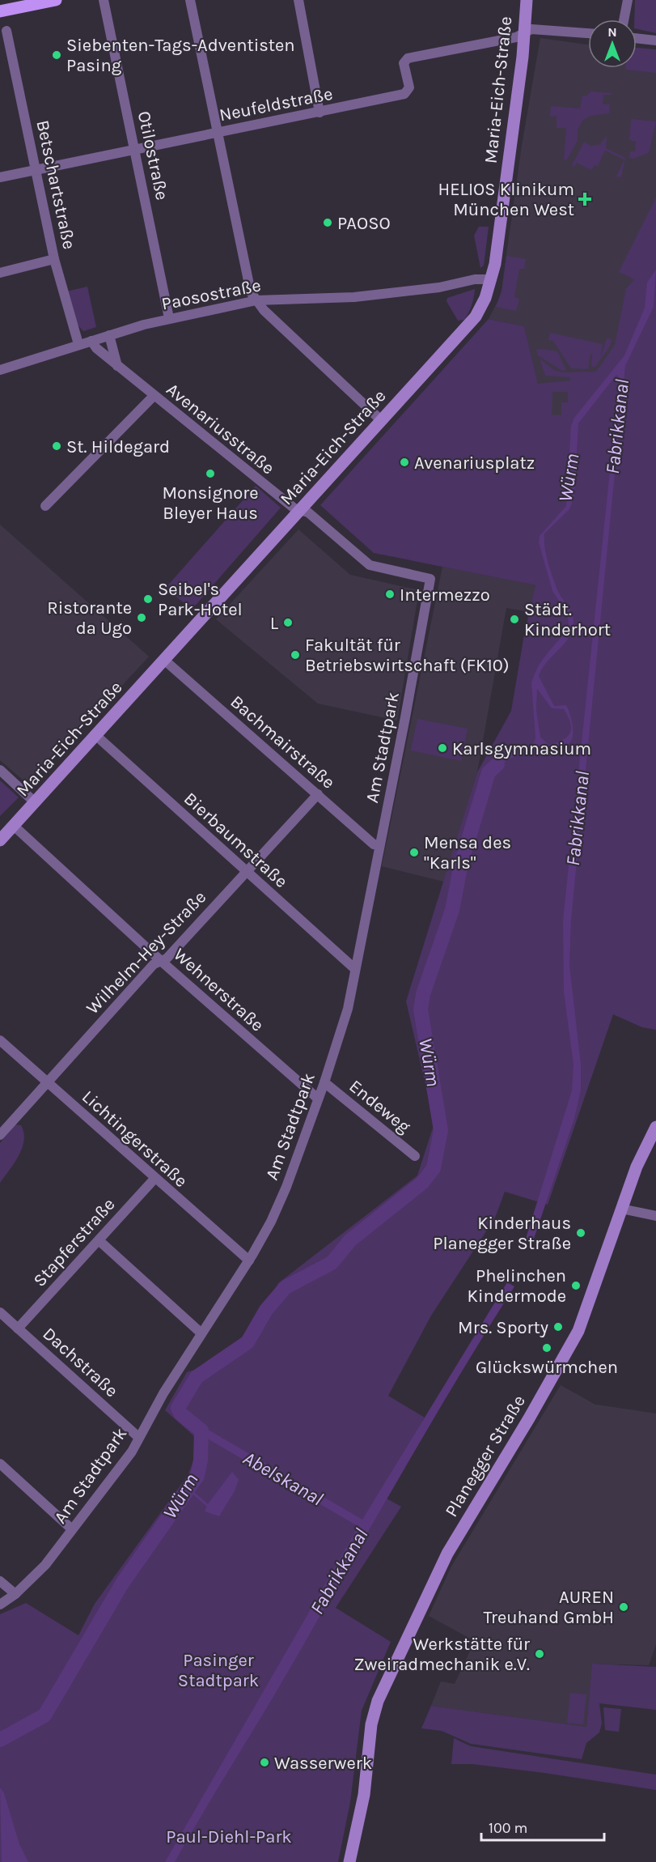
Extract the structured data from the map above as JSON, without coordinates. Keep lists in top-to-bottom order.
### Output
{
  "streets": {
    "street": [
      "Maria-Eich-Straße",
      "Neufeldstraße",
      "Otilostraße",
      "Betschartstraße",
      "Paosostraße",
      "Avenariusstraße",
      "Bachmairstraße",
      "Am Stadtpark",
      "Bierbaumstraße",
      "Wilhelm-Hey-Straße",
      "Wehnerstraße",
      "Endeweg",
      "Lichtingerstraße",
      "Stapferstraße",
      "Dachstraße",
      "Planegger Straße"
    ]
  },
  "crossings": [
    ["Maria-Eich-Straße", "Neufeldstraße"],
    ["Maria-Eich-Straße", "Paosostraße"],
    ["Maria-Eich-Straße", "Avenariusstraße"],
    ["Maria-Eich-Straße", "Bachmairstraße"],
    ["Maria-Eich-Straße", "Bierbaumstraße"],
    ["Maria-Eich-Straße", "Wehnerstraße"],
    ["Neufeldstraße", "Otilostraße"],
    ["Neufeldstraße", "Betschartstraße"],
    ["Otilostraße", "Paosostraße"],
    ["Betschartstraße", "Paosostraße"],
    ["Paosostraße", "Avenariusstraße"],
    ["Avenariusstraße", "Am Stadtpark"],
    ["Bachmairstraße", "Am Stadtpark"],
    ["Bachmairstraße", "Wilhelm-Hey-Straße"],
    ["Am Stadtpark", "Bierbaumstraße"],
    ["Am Stadtpark", "Wehnerstraße"],
    ["Am Stadtpark", "Endeweg"],
    ["Am Stadtpark", "Lichtingerstraße"],
    ["Am Stadtpark", "Dachstraße"],
    ["Bierbaumstraße", "Wilhelm-Hey-Straße"],
    ["Wilhelm-Hey-Straße", "Wehnerstraße"],
    ["Wilhelm-Hey-Straße", "Lichtingerstraße"],
    ["Lichtingerstraße", "Stapferstraße"],
    ["Stapferstraße", "Dachstraße"]
  ],
  "water": ["Fabrikkanal", "Würm", "Abelskanal"],
  "parks": ["Pasinger Stadtpark", "Paul-Diehl-Park"],
  "places": {
    "other": [
      "Siebenten-Tags-Adventisten Pasing",
      "PAOSO",
      "St. Hildegard",
      "Avenariusplatz",
      "Monsignore Bleyer Haus",
      "Intermezzo",
      "Seibel's Park-Hotel",
      "Ristorante da Ugo",
      "Städt. Kinderhort",
      "L",
      "Fakultät für Betriebswirtschaft (FK10)",
      "Karlsgymnasium",
      "Mensa des \"Karls\"",
      "Kinderhaus Planegger Straße",
      "Phelinchen Kindermode",
      "Mrs. Sporty",
      "Glückswürmchen",
      "AUREN Treuhand GmbH",
      "Werkstätte für Zweiradmechanik e.V.",
      "Wasserwerk"
    ],
    "health": ["HELIOS Klinikum München West"]
  },
  "scale_bar": "100 m",
  "north": "top"
}
